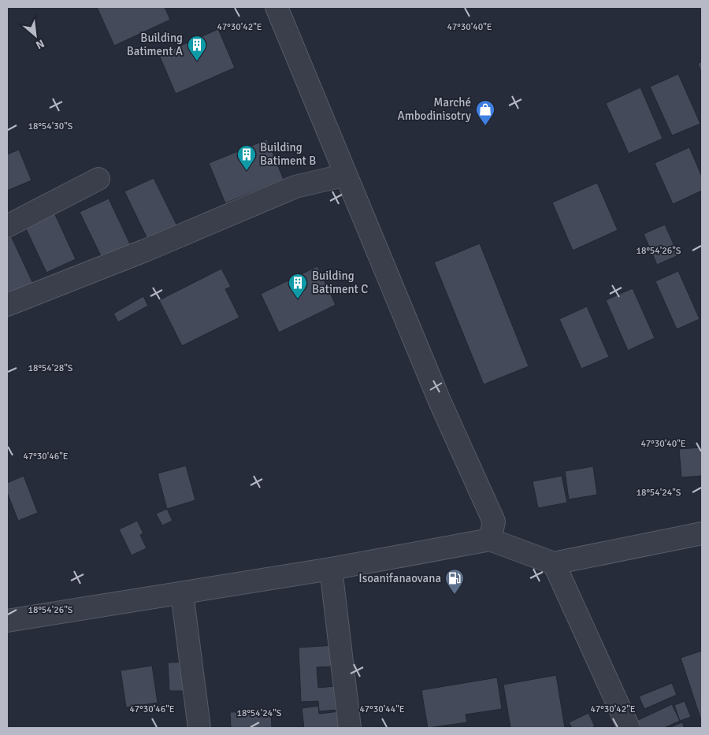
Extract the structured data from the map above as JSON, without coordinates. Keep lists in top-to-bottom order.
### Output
{
  "places": {
    "building": ["Building Batiment A", "Building Batiment B", "Building Batiment C"],
    "shop": ["Marché Ambodinisotry"],
    "fuel station": ["Isoanifanaovana"]
  },
  "north": "bottom right",
  "coordinates": [
    "47°30'42\"E",
    "47°30'40\"E",
    "18°54'30\"S",
    "18°54'26\"S",
    "18°54'28\"S",
    "47°30'46\"E",
    "18°54'24\"S",
    "47°30'44\"E"
  ]
}
